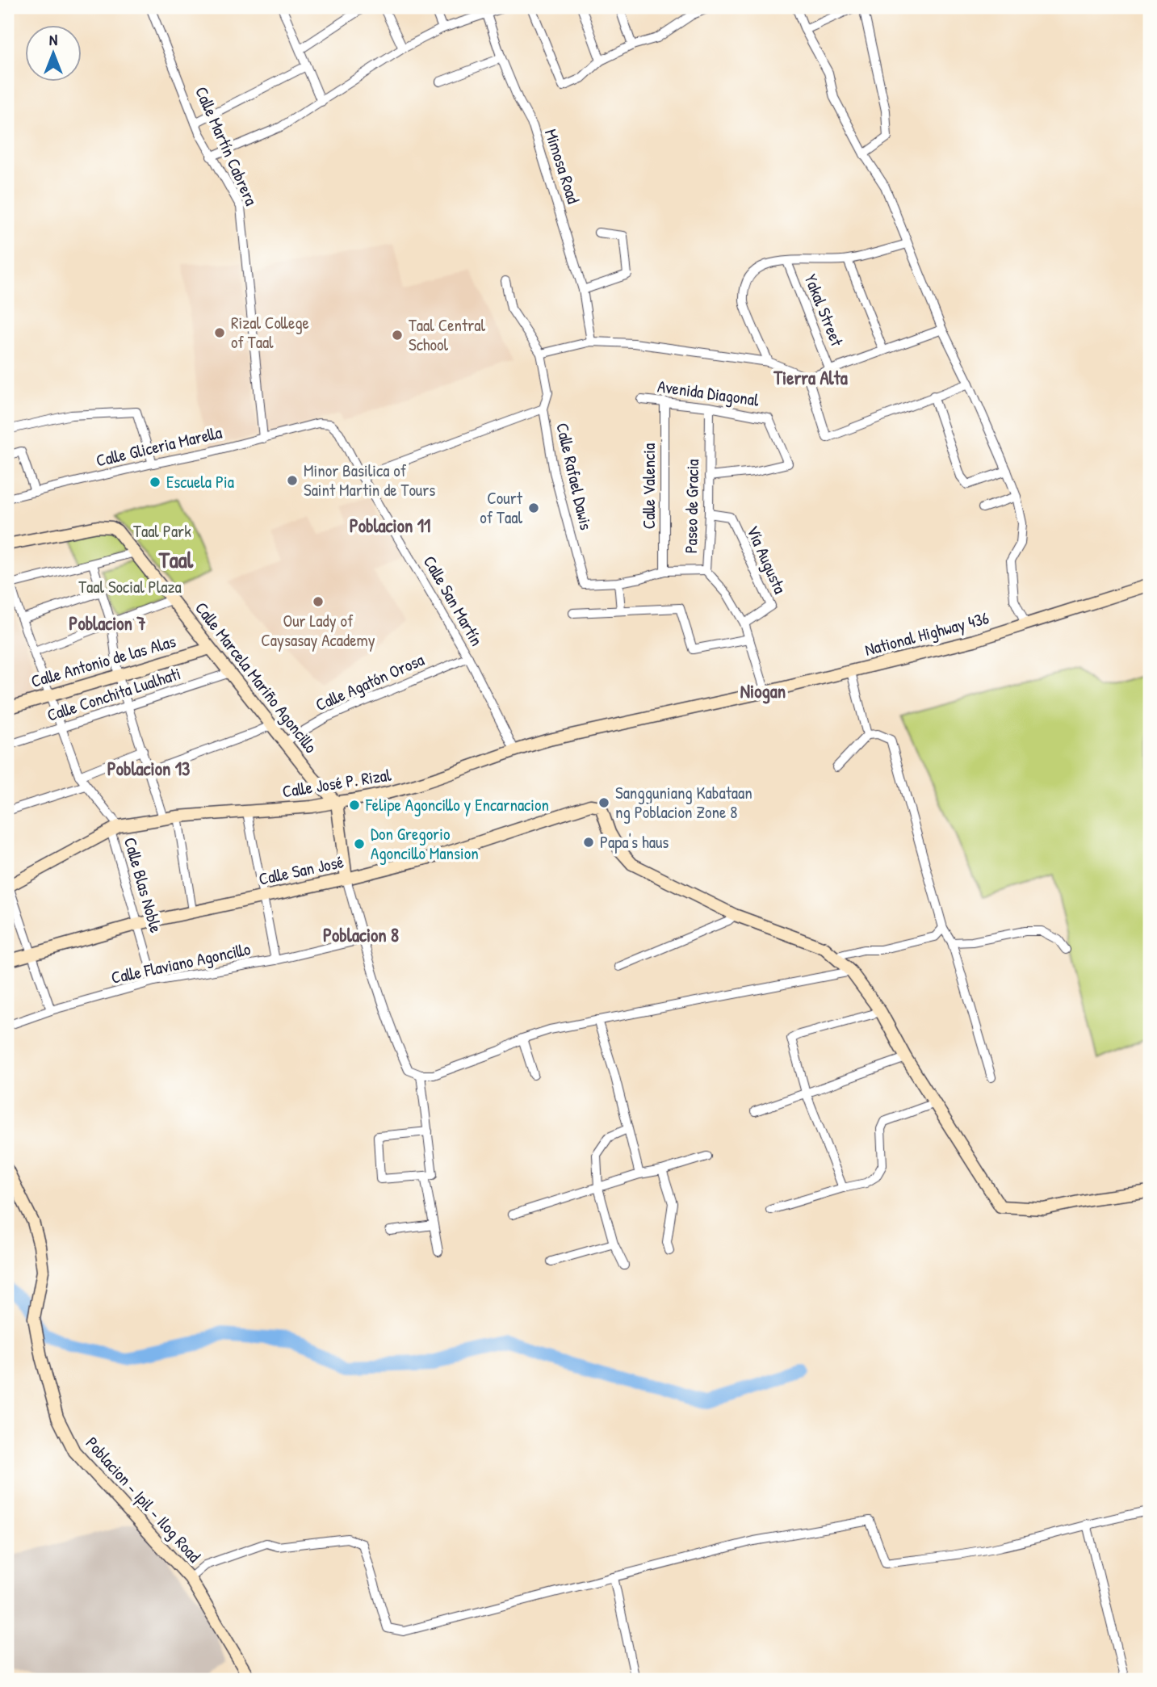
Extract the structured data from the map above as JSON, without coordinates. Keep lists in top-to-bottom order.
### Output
{
  "streets": {
    "street": [
      "Calle Martín Cabrera",
      "Mimosa Road",
      "Yakal Street",
      "Avenida Diagonal",
      "Calle Gliceria Marella",
      "Calle Rafael Dawis",
      "Calle Valencia",
      "Paseo de Gracia",
      "Vía Augusta",
      "Calle San Martín",
      "National Highway 436",
      "Calle Antonio de las Alas",
      "Calle Marcela Mariño Agoncillo",
      "Calle Agatón Orosa",
      "Calle Conchita Lualhati",
      "Calle José P. Rizal",
      "Calle San José",
      "Calle Blas Noble",
      "Calle Flaviano Agoncillo",
      "Poblacion - Ipil - Ilog Road"
    ]
  },
  "crossings": [
    ["Calle Martín Cabrera", "Calle Gliceria Marella"],
    ["Avenida Diagonal", "Calle Valencia"],
    ["Avenida Diagonal", "Paseo de Gracia"],
    ["Calle Gliceria Marella", "Calle San Martín"],
    ["Calle Rafael Dawis", "Calle Valencia"],
    ["Calle Rafael Dawis", "Paseo de Gracia"],
    ["Calle Rafael Dawis", "Calle San Martín"],
    ["Paseo de Gracia", "Vía Augusta"],
    ["Paseo de Gracia", "National Highway 436"],
    ["Calle San Martín", "Calle Agatón Orosa"],
    ["Calle San Martín", "Calle José P. Rizal"],
    ["National Highway 436", "Calle José P. Rizal"],
    ["Calle Antonio de las Alas", "Calle Marcela Mariño Agoncillo"],
    ["Calle Marcela Mariño Agoncillo", "Calle Agatón Orosa"],
    ["Calle Marcela Mariño Agoncillo", "Calle Conchita Lualhati"],
    ["Calle Marcela Mariño Agoncillo", "Calle José P. Rizal"],
    ["Calle José P. Rizal", "Calle Blas Noble"],
    ["Calle San José", "Calle Blas Noble"],
    ["Calle Blas Noble", "Calle Flaviano Agoncillo"]
  ],
  "districts": [
    "Tierra Alta",
    "Poblacion 11",
    "Taal",
    "Poblacion 7",
    "Niogan",
    "Poblacion 13",
    "Poblacion 8"
  ],
  "parks": ["Taal Park", "Taal Social Plaza"],
  "places": [
    "Rizal College of Taal",
    "Taal Central School",
    "Minor Basilica of Saint Martin de Tours",
    "Escuela Pia",
    "Court of Taal",
    "Our Lady of Caysasay Academy",
    "Sangguniang Kabataan ng Poblacion Zone 8",
    "Felipe Agoncillo y Encarnacion",
    "Papa's haus",
    "Don Gregorio Agoncillo Mansion"
  ],
  "north": "top"
}
